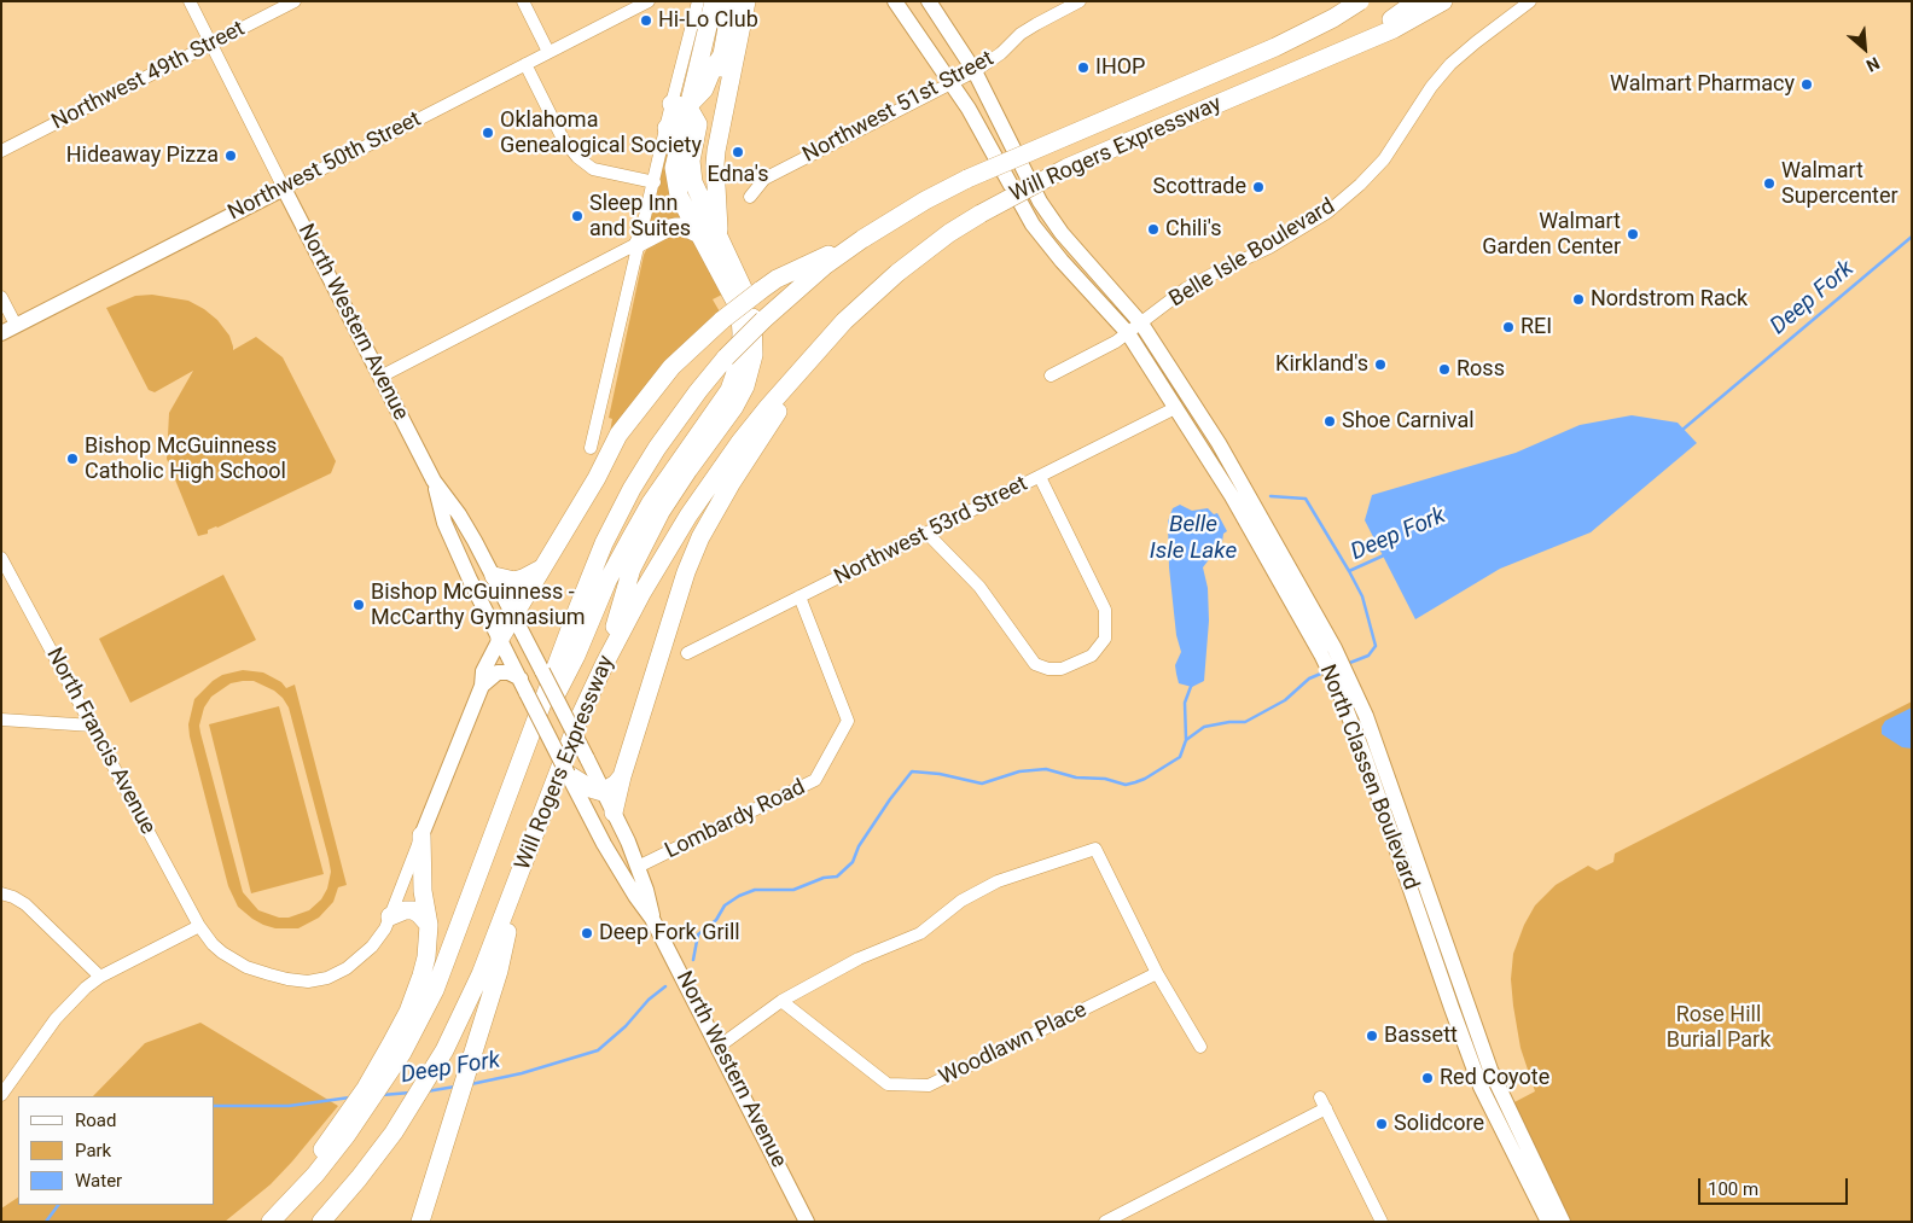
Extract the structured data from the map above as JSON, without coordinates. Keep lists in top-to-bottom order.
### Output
{
  "streets": {
    "highway": ["Will Rogers Expressway"],
    "main road": ["Northwest 50th Street", "North Western Avenue", "North Classen Boulevard"],
    "street": [
      "Northwest 49th Street",
      "Northwest 51st Street",
      "Belle Isle Boulevard",
      "Northwest 53rd Street",
      "North Francis Avenue",
      "Lombardy Road",
      "Woodlawn Place"
    ]
  },
  "crossings": [
    ["Northwest 49th Street", "North Western Avenue"],
    ["Northwest 51st Street", "North Classen Boulevard"],
    ["Northwest 50th Street", "North Western Avenue"],
    ["Belle Isle Boulevard", "North Classen Boulevard"],
    ["North Western Avenue", "Lombardy Road"],
    ["Northwest 53rd Street", "North Classen Boulevard"],
    ["Northwest 53rd Street", "Lombardy Road"]
  ],
  "water": ["Deep Fork", "Belle Isle Lake"],
  "parks": ["Rose Hill Burial Park"],
  "places": [
    "Hi-Lo Club",
    "IHOP",
    "Walmart Pharmacy",
    "Oklahoma Genealogical Society",
    "Edna's",
    "Hideaway Pizza",
    "Walmart Supercenter",
    "Scottrade",
    "Sleep Inn and Suites",
    "Chili's",
    "Walmart Garden Center",
    "Nordstrom Rack",
    "REI",
    "Kirkland's",
    "Ross",
    "Shoe Carnival",
    "Bishop McGuinness Catholic High School",
    "Bishop McGuinness - McCarthy Gymnasium",
    "Deep Fork Grill",
    "Bassett",
    "Red Coyote",
    "Solidcore"
  ],
  "legend": ["Road", "Park", "Water"],
  "scale_bar": "100 m",
  "north": "bottom right"
}
